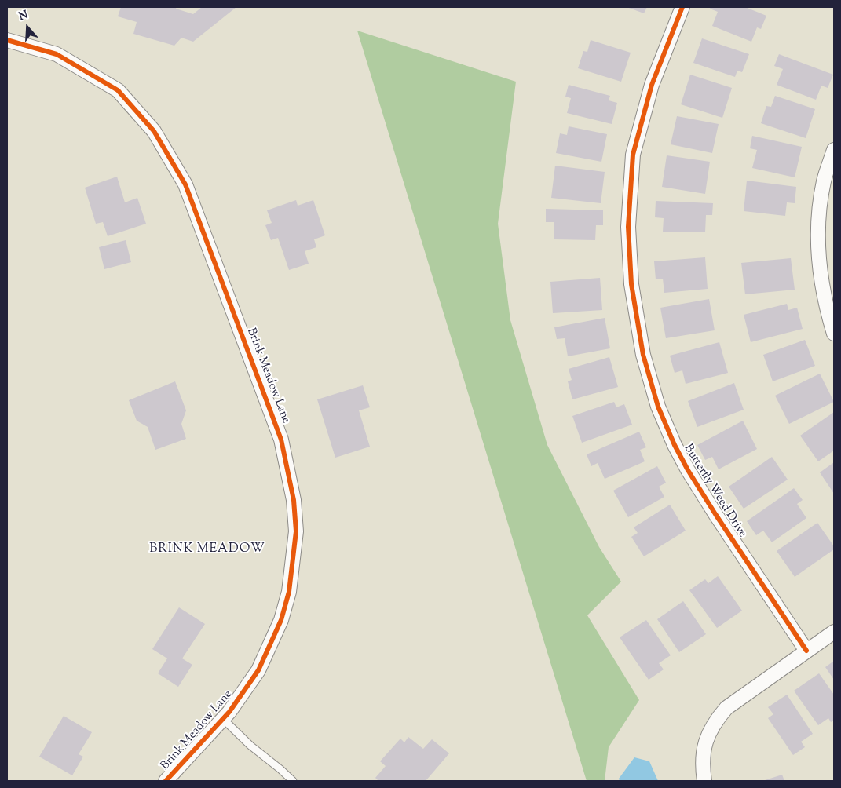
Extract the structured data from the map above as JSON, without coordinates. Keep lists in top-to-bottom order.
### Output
{
  "streets": {
    "street": ["Brink Meadow Lane", "Butterfly Weed Drive"]
  },
  "districts": ["BRINK MEADOW"],
  "north": "top"
}
